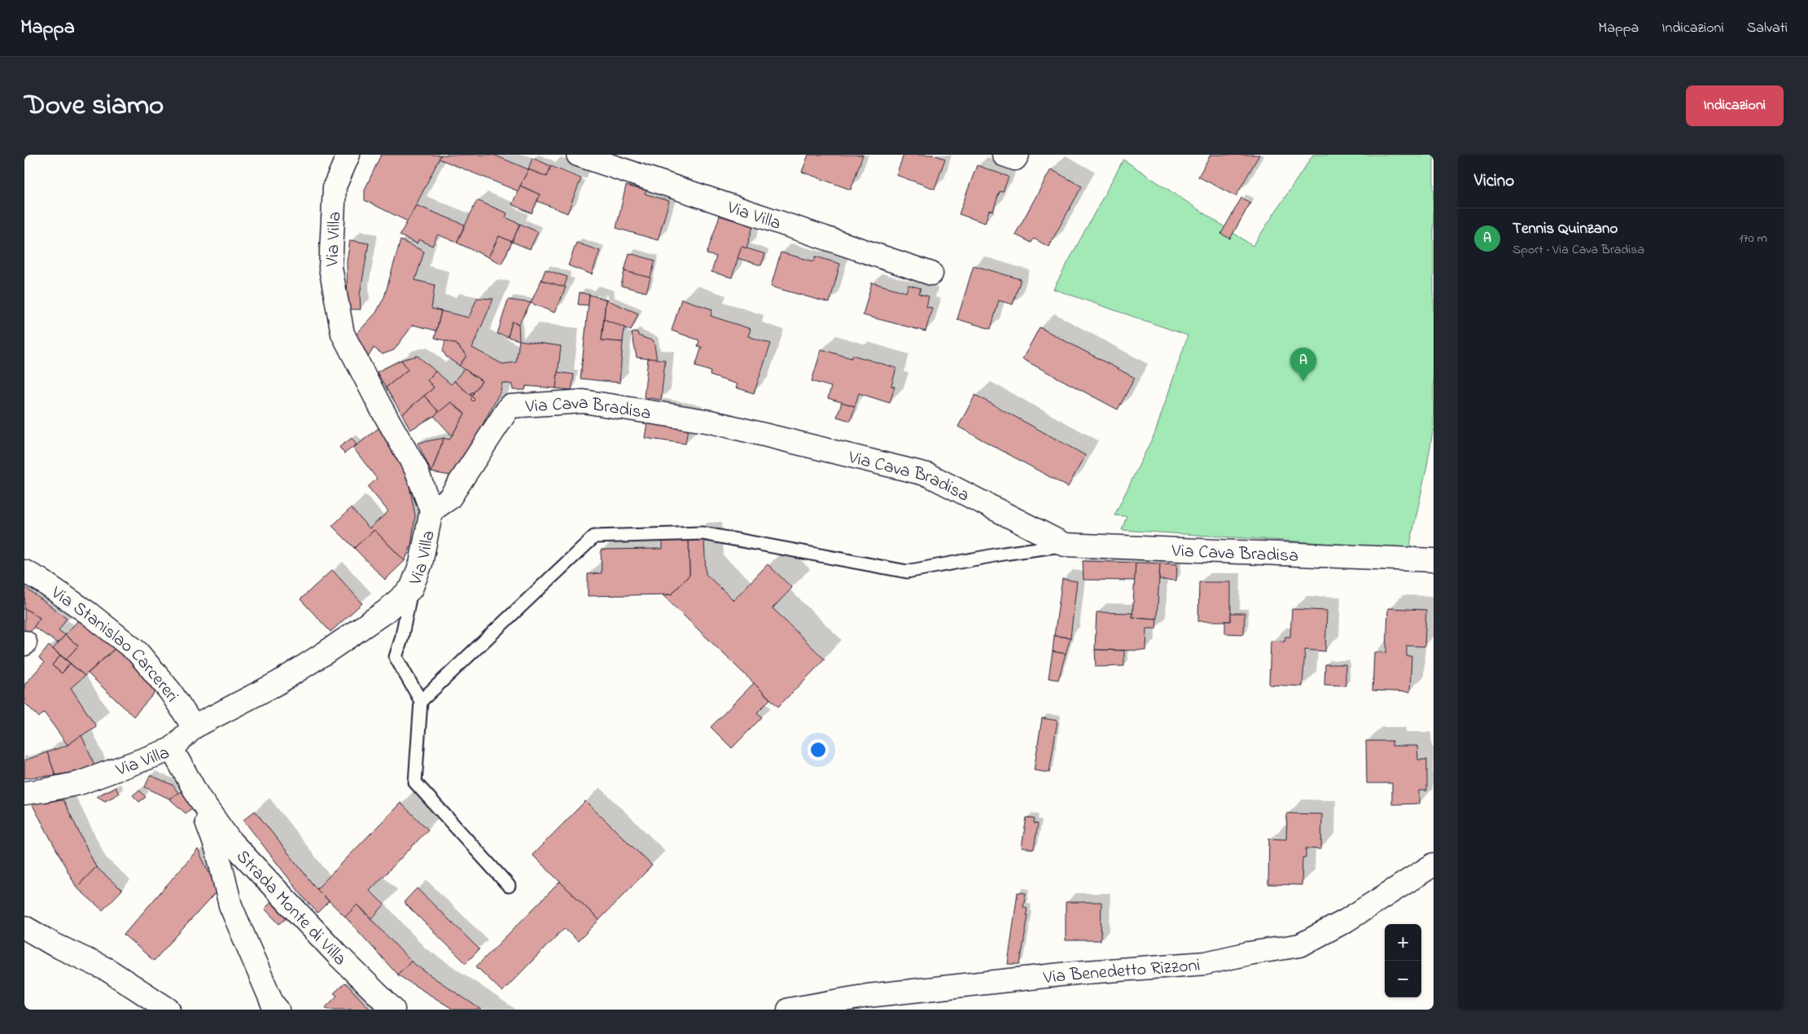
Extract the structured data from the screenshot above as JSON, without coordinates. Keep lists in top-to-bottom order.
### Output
{
  "streets": {
    "street": [
      "Via Villa",
      "Via Cava Bradisa",
      "Via Stanislao Carcereri",
      "Strada Monte di Villa",
      "Via Benedetto Rizzoni"
    ]
  },
  "crossings": [
    ["Via Villa", "Via Cava Bradisa"],
    ["Via Villa", "Via Stanislao Carcereri"],
    ["Via Villa", "Strada Monte di Villa"]
  ],
  "house_numbers": ["8"],
  "page": {
    "header": "Mappa",
    "nav": ["Mappa", "Indicazioni", "Salvati"],
    "title": "Dove siamo",
    "buttons": "Indicazioni",
    "heading": "Vicino",
    "list": [
      {
        "mark": "A",
        "name": "Tennis Quinzano",
        "note": "Sport · Via Cava Bradisa",
        "value": "170 m"
      }
    ],
    "pins": "A",
    "map_buttons": ["+", "−"]
  }
}
